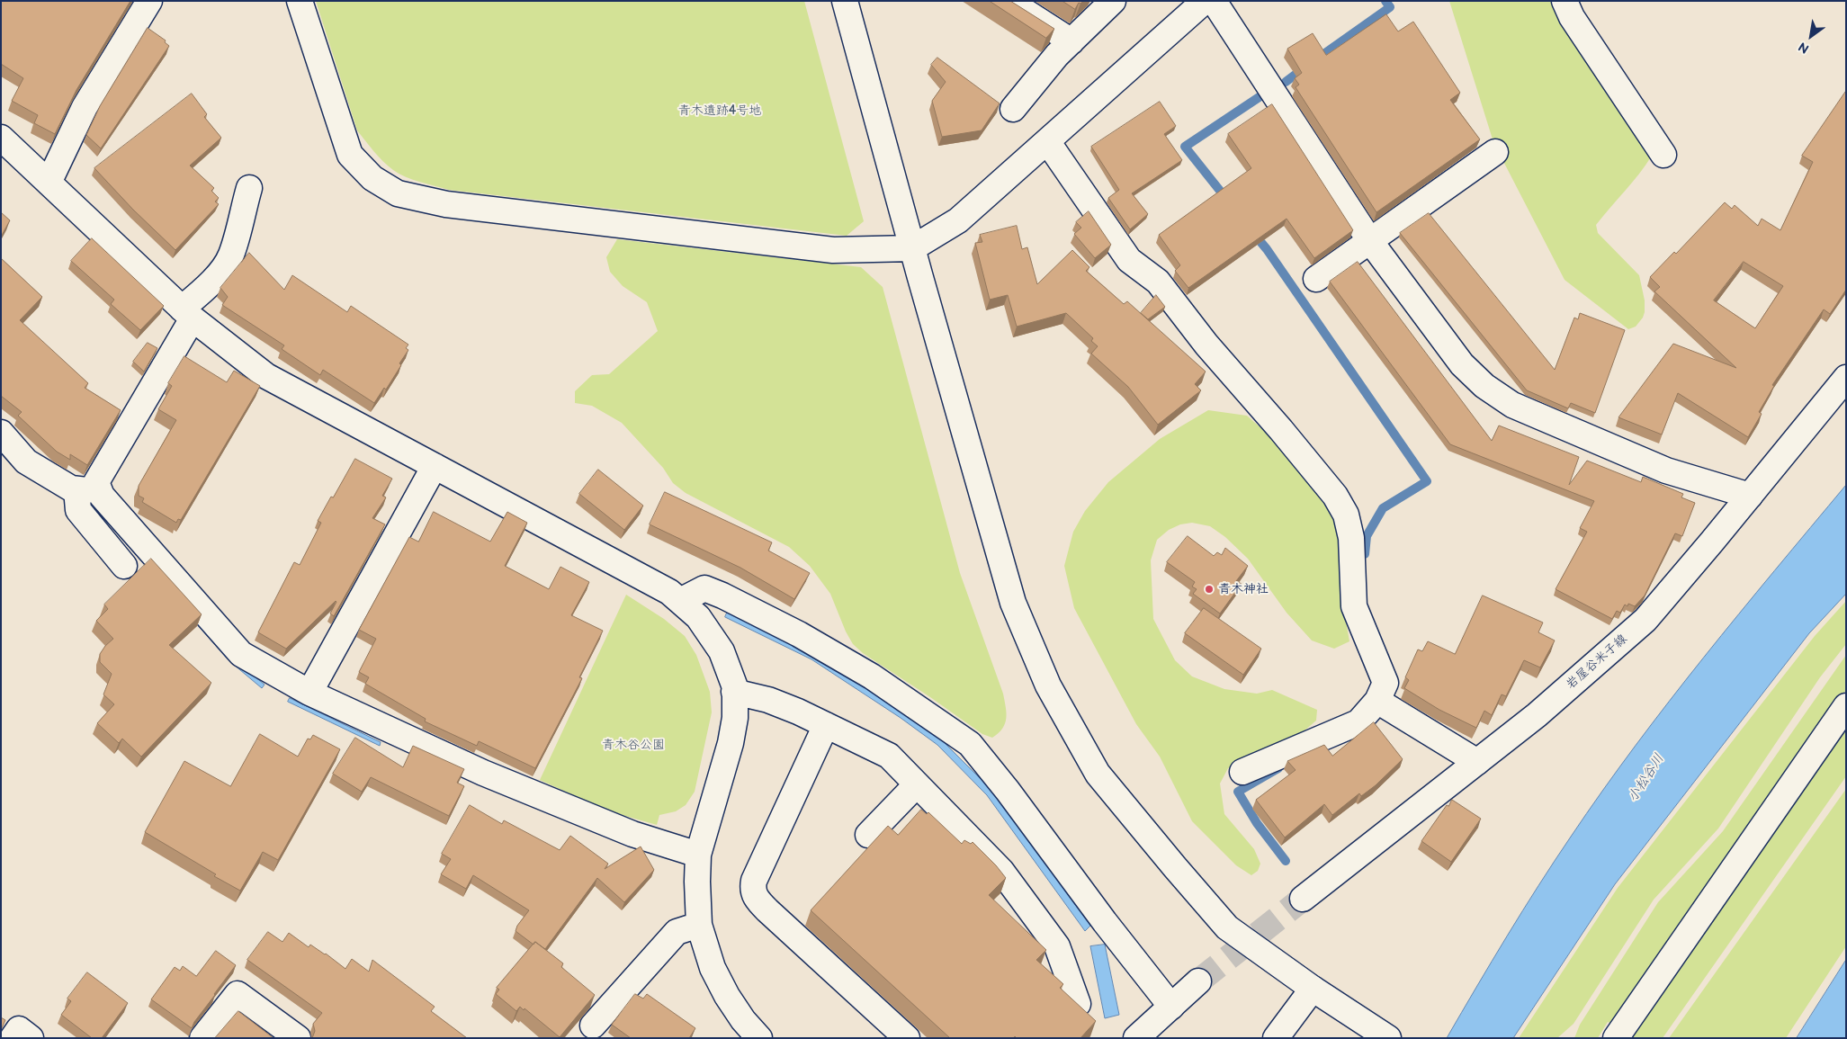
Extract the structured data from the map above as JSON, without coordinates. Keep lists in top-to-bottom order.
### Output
{
  "streets": {
    "street": ["岩屋谷米子線"]
  },
  "water": ["小松谷川"],
  "parks": ["青木遺跡4号地", "青木谷公園"],
  "places": ["青木神社"],
  "north": "bottom left"
}
